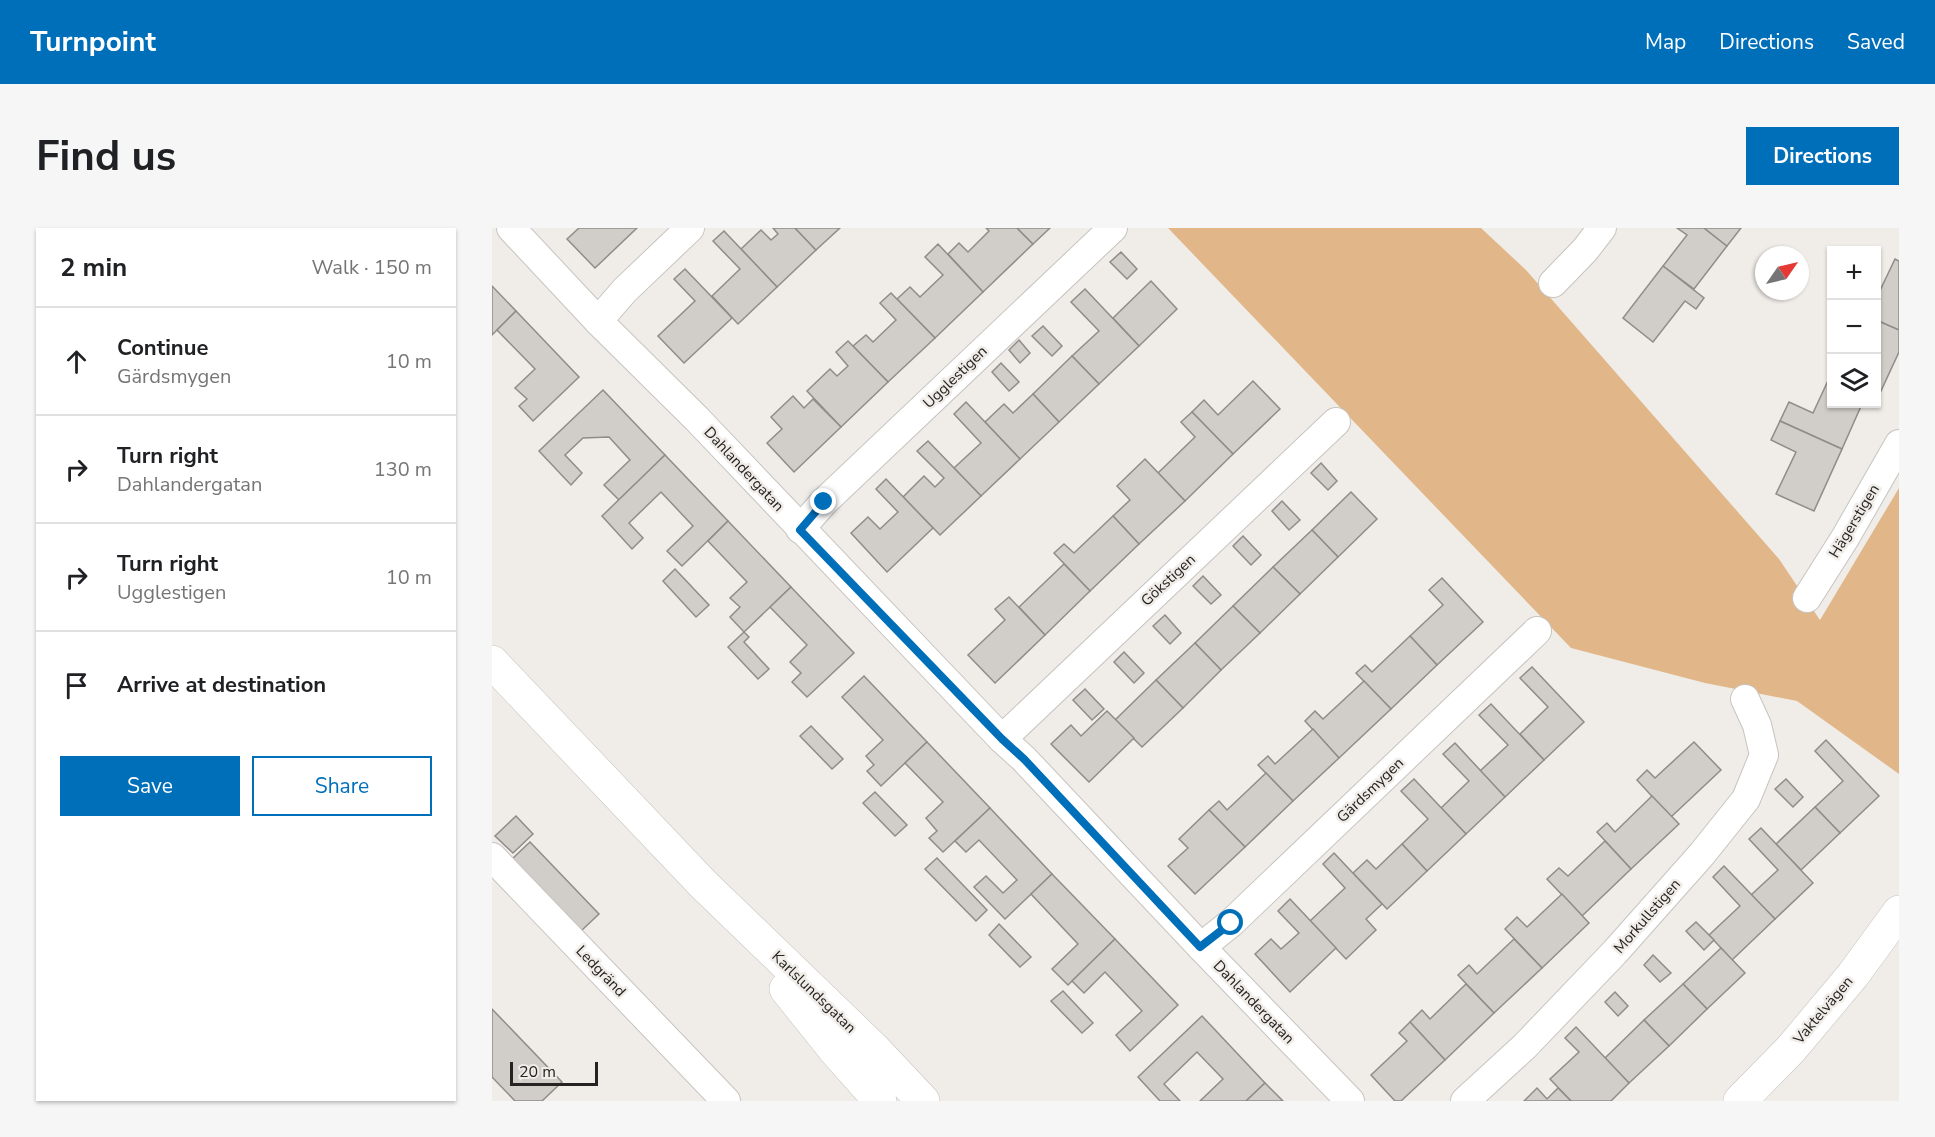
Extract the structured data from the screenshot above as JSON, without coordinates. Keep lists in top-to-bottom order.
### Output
{
  "streets": {
    "main road": ["Karlslundsgatan", "Vaktelvägen"],
    "street": [
      "Ugglestigen",
      "Dahlandergatan",
      "Hägerstigen",
      "Gökstigen",
      "Gärdsmygen",
      "Morkullstigen",
      "Ledgränd"
    ]
  },
  "crossings": [
    ["Ugglestigen", "Dahlandergatan"],
    ["Dahlandergatan", "Gökstigen"],
    ["Dahlandergatan", "Gärdsmygen"]
  ],
  "scale_bar": "20 m",
  "north": "top right",
  "page": {
    "header": "Turnpoint",
    "nav": ["Map", "Directions", "Saved"],
    "buttons": [
      "Directions",
      ["Save", "Share"]
    ],
    "title": "Find us",
    "heading": ["2 min", "Walk · 150 m"],
    "map_buttons": ["+", "−"],
    "list": [
      ["Continue", "Gärdsmygen", "10 m"],
      ["Turn right", "Dahlandergatan", "130 m"],
      ["Turn right", "Ugglestigen", "10 m"],
      "Arrive at destination"
    ],
    "scale": "20 m"
  }
}
